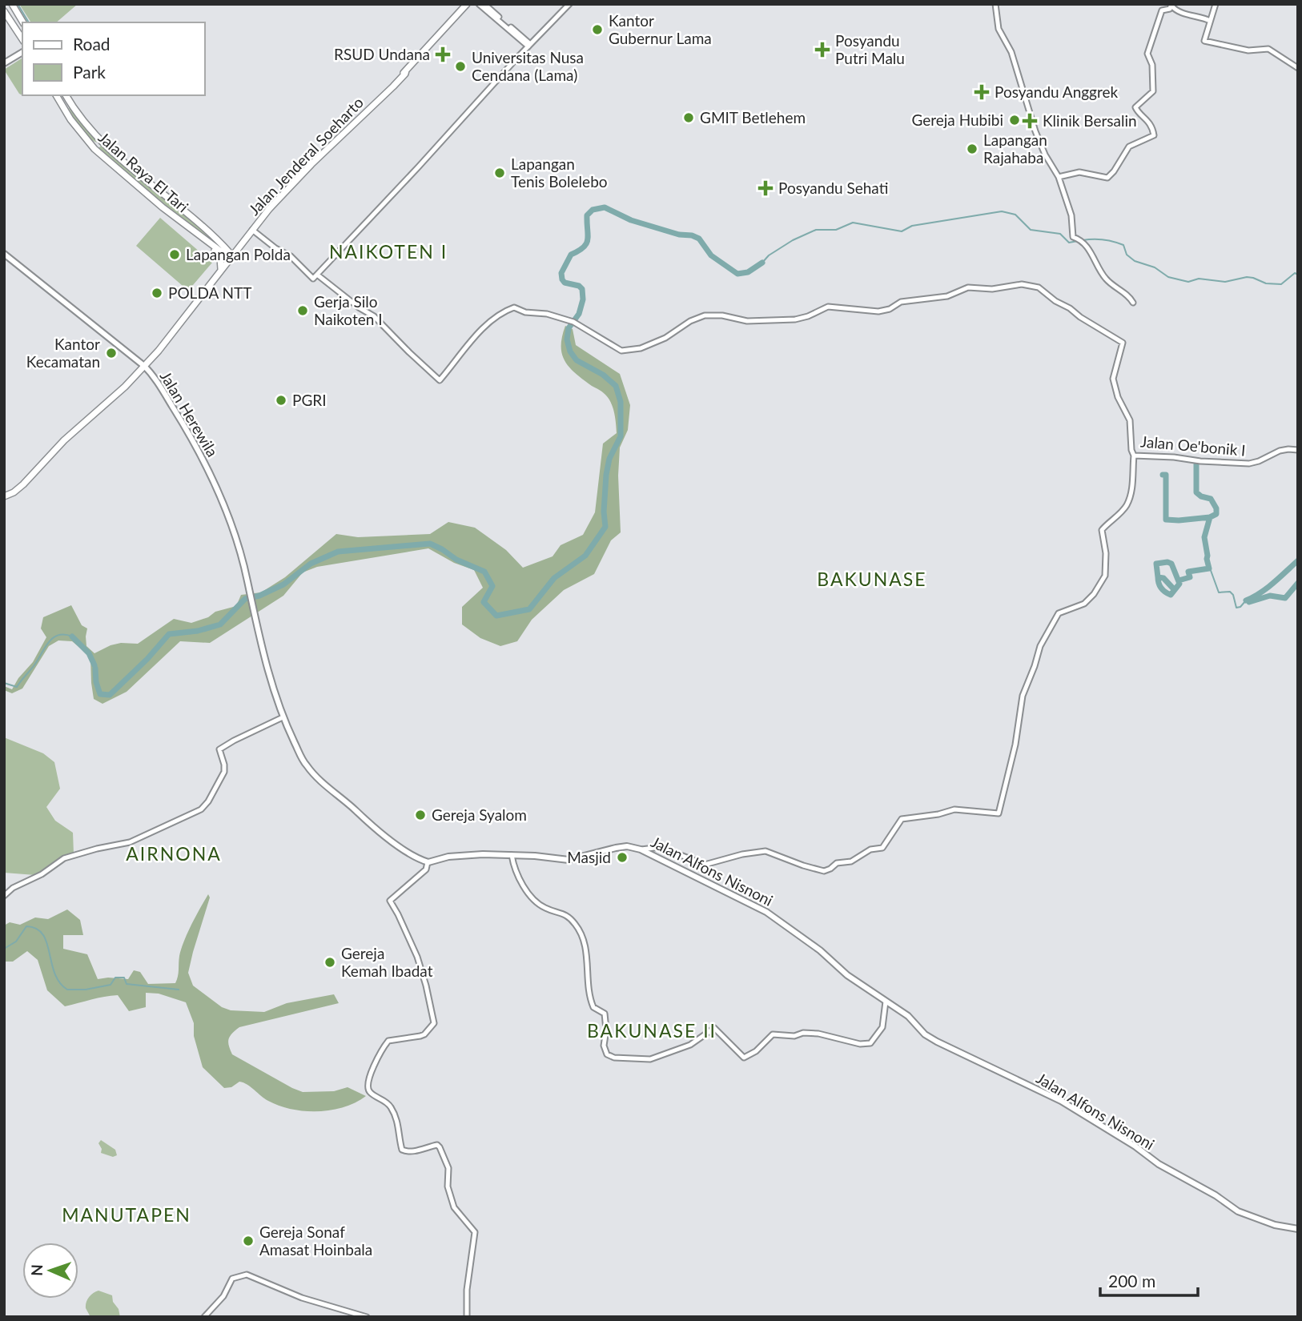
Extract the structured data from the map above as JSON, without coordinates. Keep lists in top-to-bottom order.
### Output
{
  "streets": {
    "main road": [
      "Jalan Jenderal Soeharto",
      "Jalan Raya El Tari",
      "Jalan Herewila",
      "Jalan Alfons Nisnoni"
    ],
    "street": ["Jalan Oe'bonik I"]
  },
  "crossings": [
    ["Jalan Jenderal Soeharto", "Jalan Raya El Tari"],
    ["Jalan Jenderal Soeharto", "Jalan Herewila"]
  ],
  "districts": [
    "NAIKOTEN I",
    "BAKUNASE",
    "AIRNONA",
    "BAKUNASE II",
    "MANUTAPEN"
  ],
  "places": {
    "other": [
      "Kantor Gubernur Lama",
      "Universitas Nusa Cendana (Lama)",
      "GMIT Betlehem",
      "Gereja Hubibi",
      "Lapangan Rajahaba",
      "Lapangan Tenis Bolelebo",
      "Lapangan Polda",
      "POLDA NTT",
      "Gerja Silo Naikoten I",
      "Kantor Kecamatan",
      "PGRI",
      "Gereja Syalom",
      "Masjid",
      "Gereja Kemah Ibadat",
      "Gereja Sonaf Amasat Hoinbala"
    ],
    "health": [
      "Posyandu Putri Malu",
      "RSUD Undana",
      "Posyandu Anggrek",
      "Klinik Bersalin",
      "Posyandu Sehati"
    ]
  },
  "legend": ["Road", "Park"],
  "scale_bar": "200 m",
  "north": "left"
}
